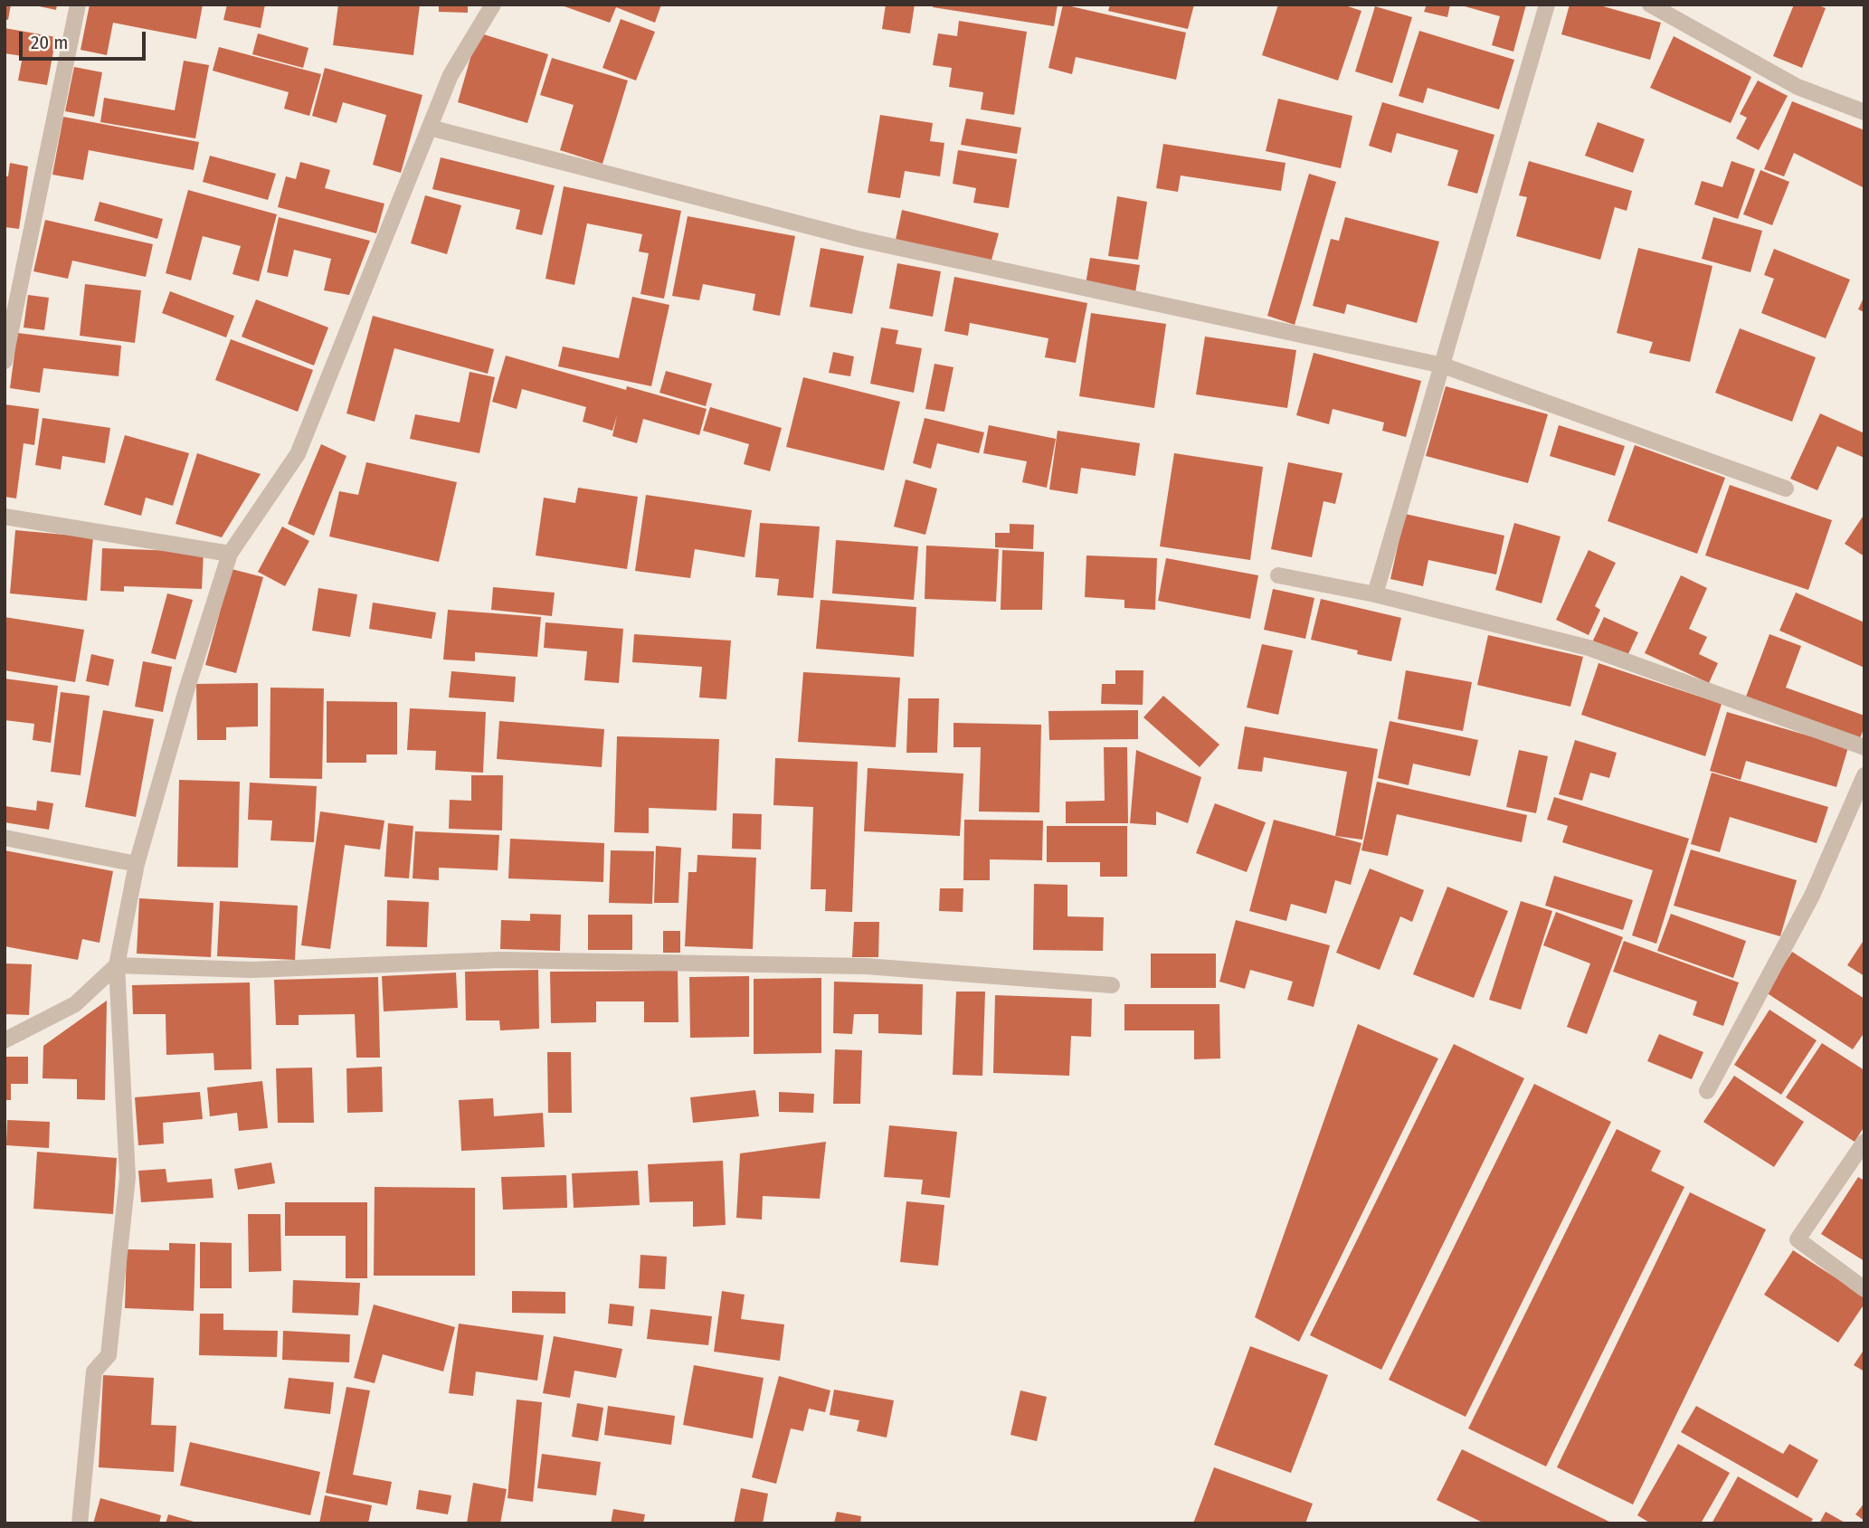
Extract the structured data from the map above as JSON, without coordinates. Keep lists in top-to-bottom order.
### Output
{
  "scale_bar": "20 m"
}
